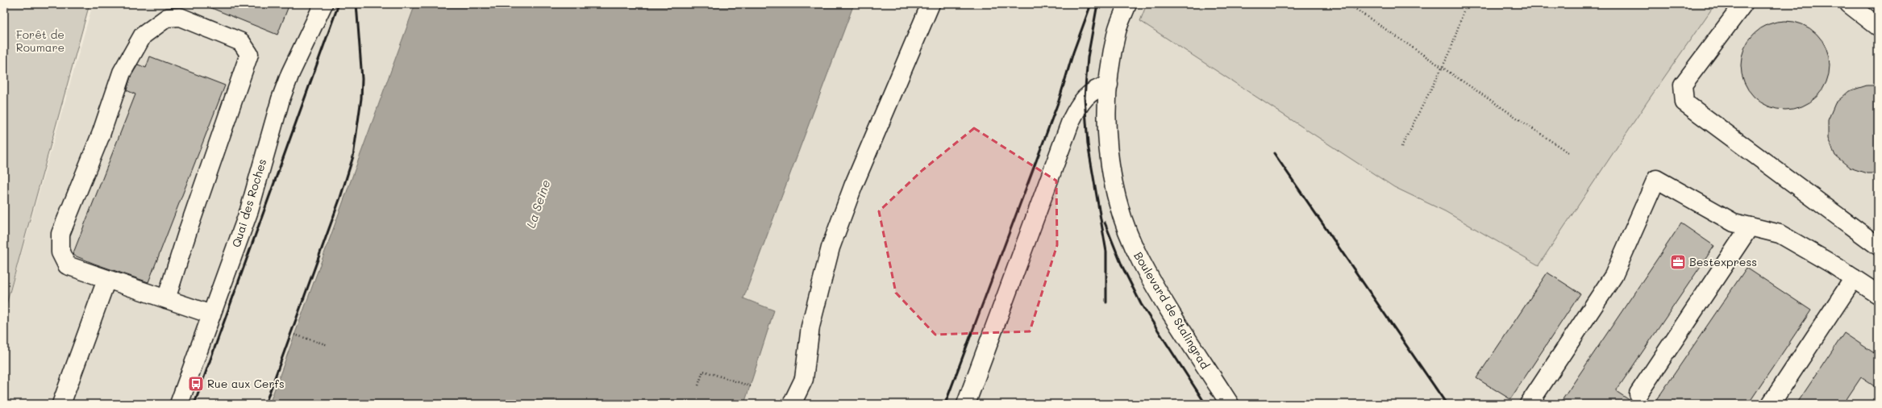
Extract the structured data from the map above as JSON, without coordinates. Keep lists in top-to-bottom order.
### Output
{
  "streets": {
    "street": ["Quai des Roches", "Boulevard de Stalingrad"]
  },
  "water": ["La Seine"],
  "parks": ["Forêt de Roumare"],
  "places": {
    "office": ["Bestexpress"],
    "bus stop": ["Rue aux Cerfs"]
  }
}
